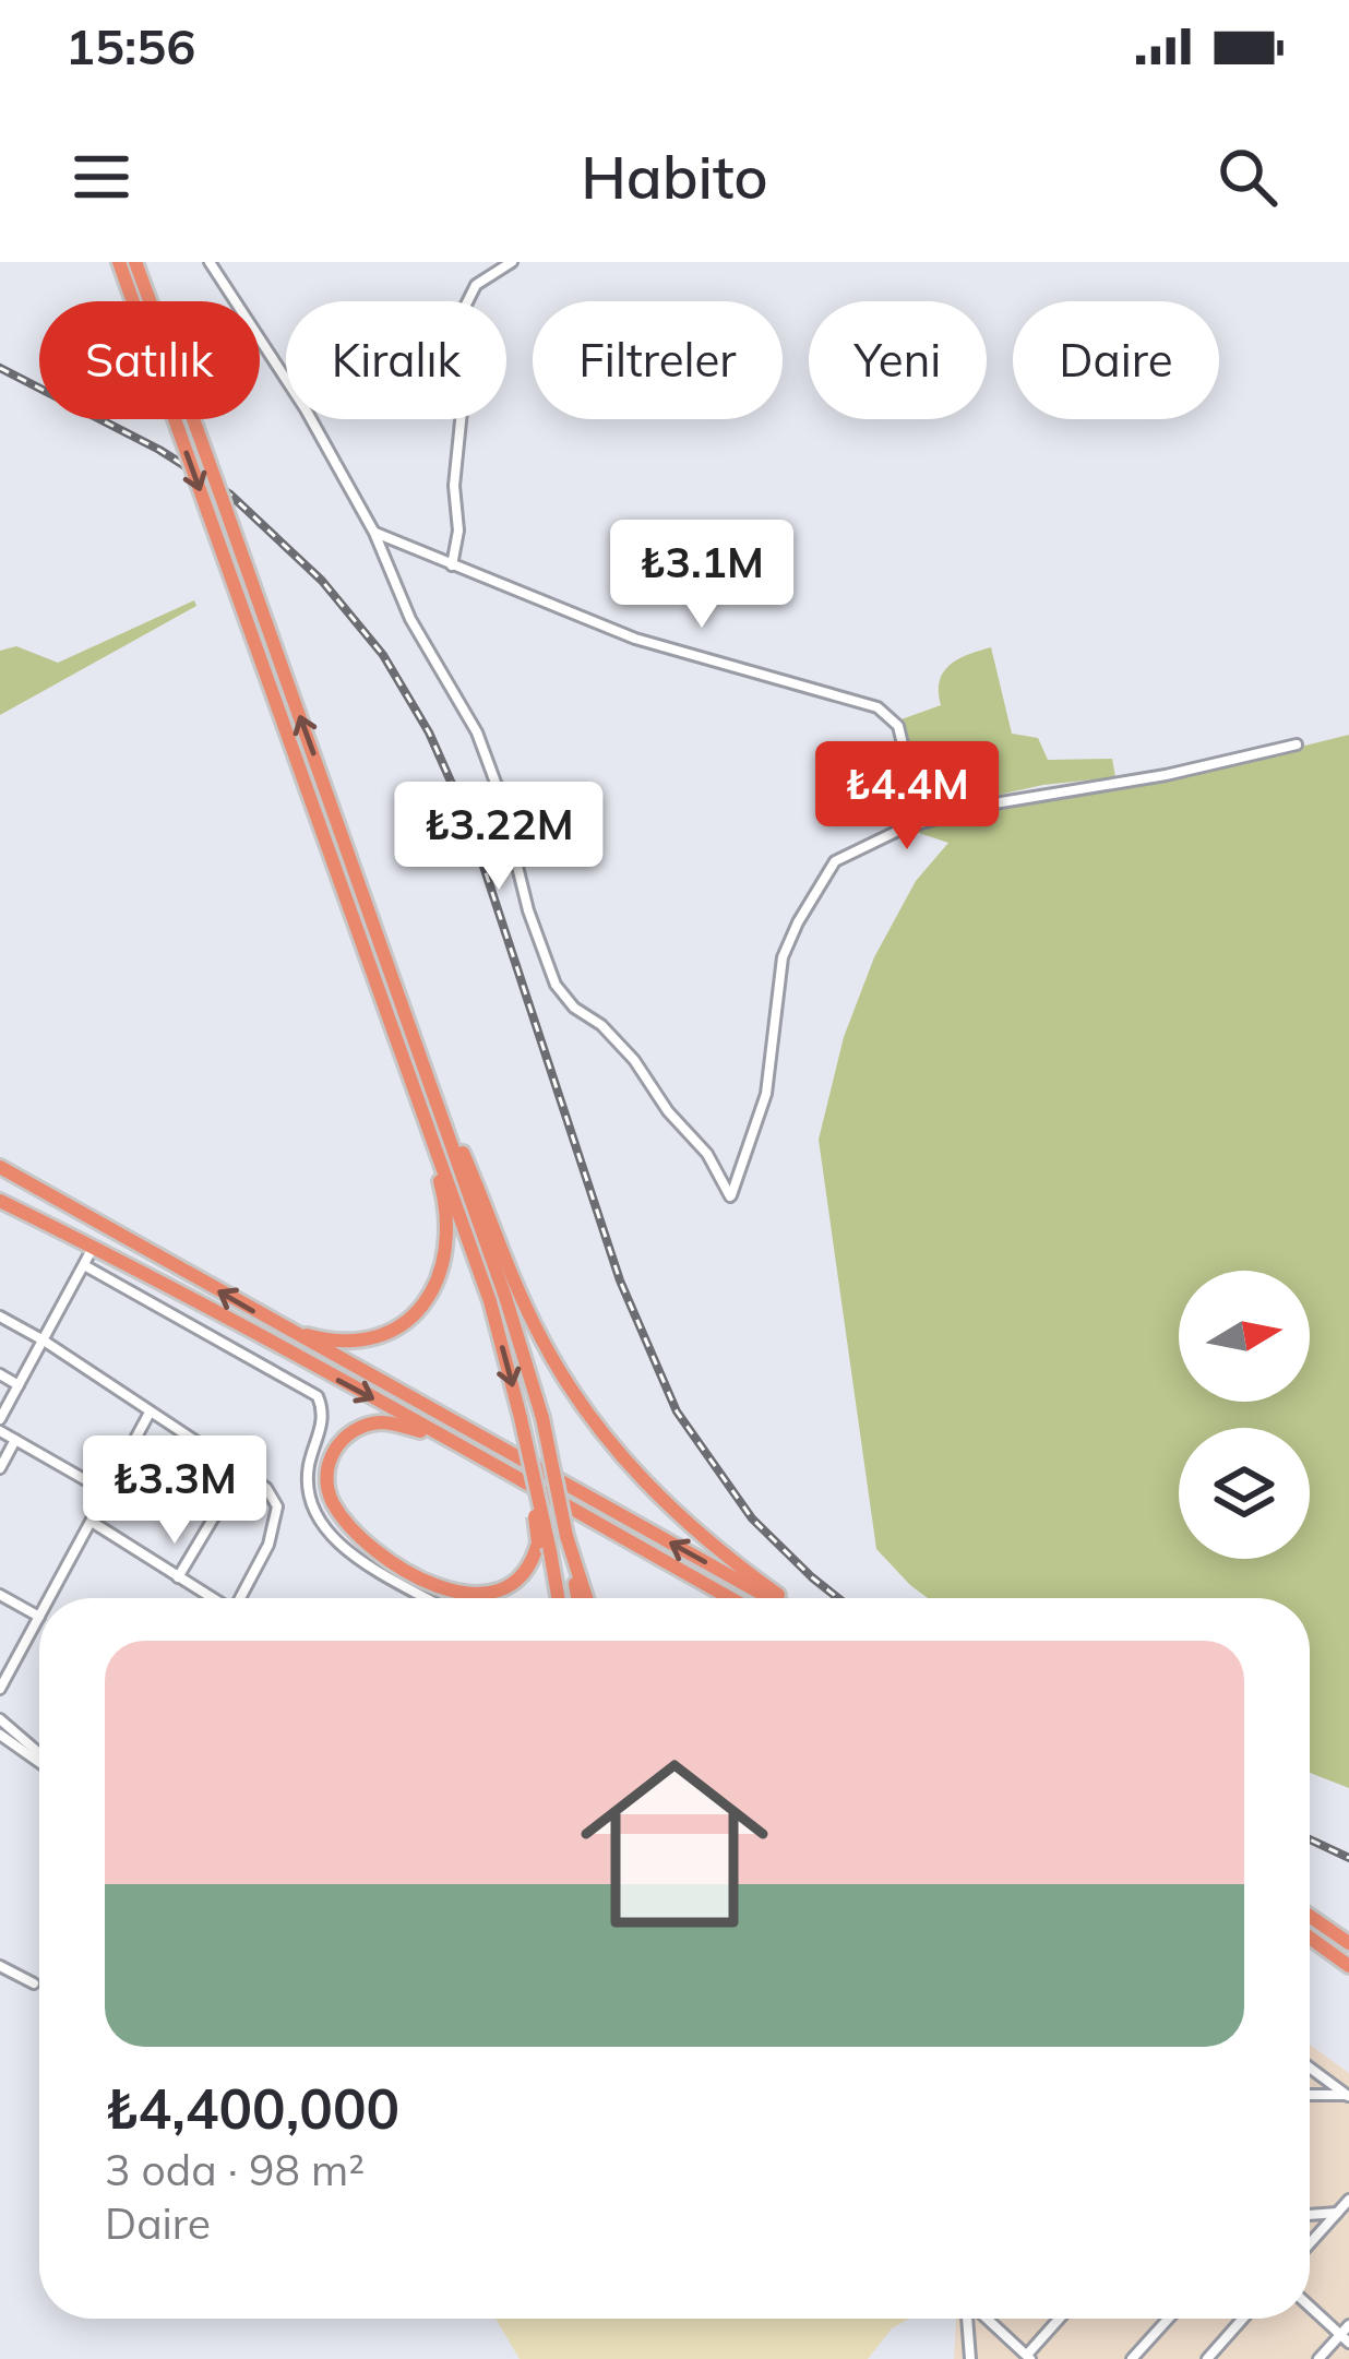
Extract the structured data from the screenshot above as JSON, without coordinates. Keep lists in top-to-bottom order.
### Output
{
  "north": "right",
  "page": {
    "status": "15:56",
    "header": "Habito",
    "chip": [
      "Satılık",
      "Kiralık",
      "Filtreler",
      "Yeni",
      "Daire"
    ],
    "price": [
      "₺3.1M",
      "₺4.4M",
      "₺3.22M",
      "₺3.3M"
    ],
    "list": [
      {
        "name": "₺4,400,000",
        "note": "3 oda · 98 m² · Daire"
      }
    ]
  }
}
